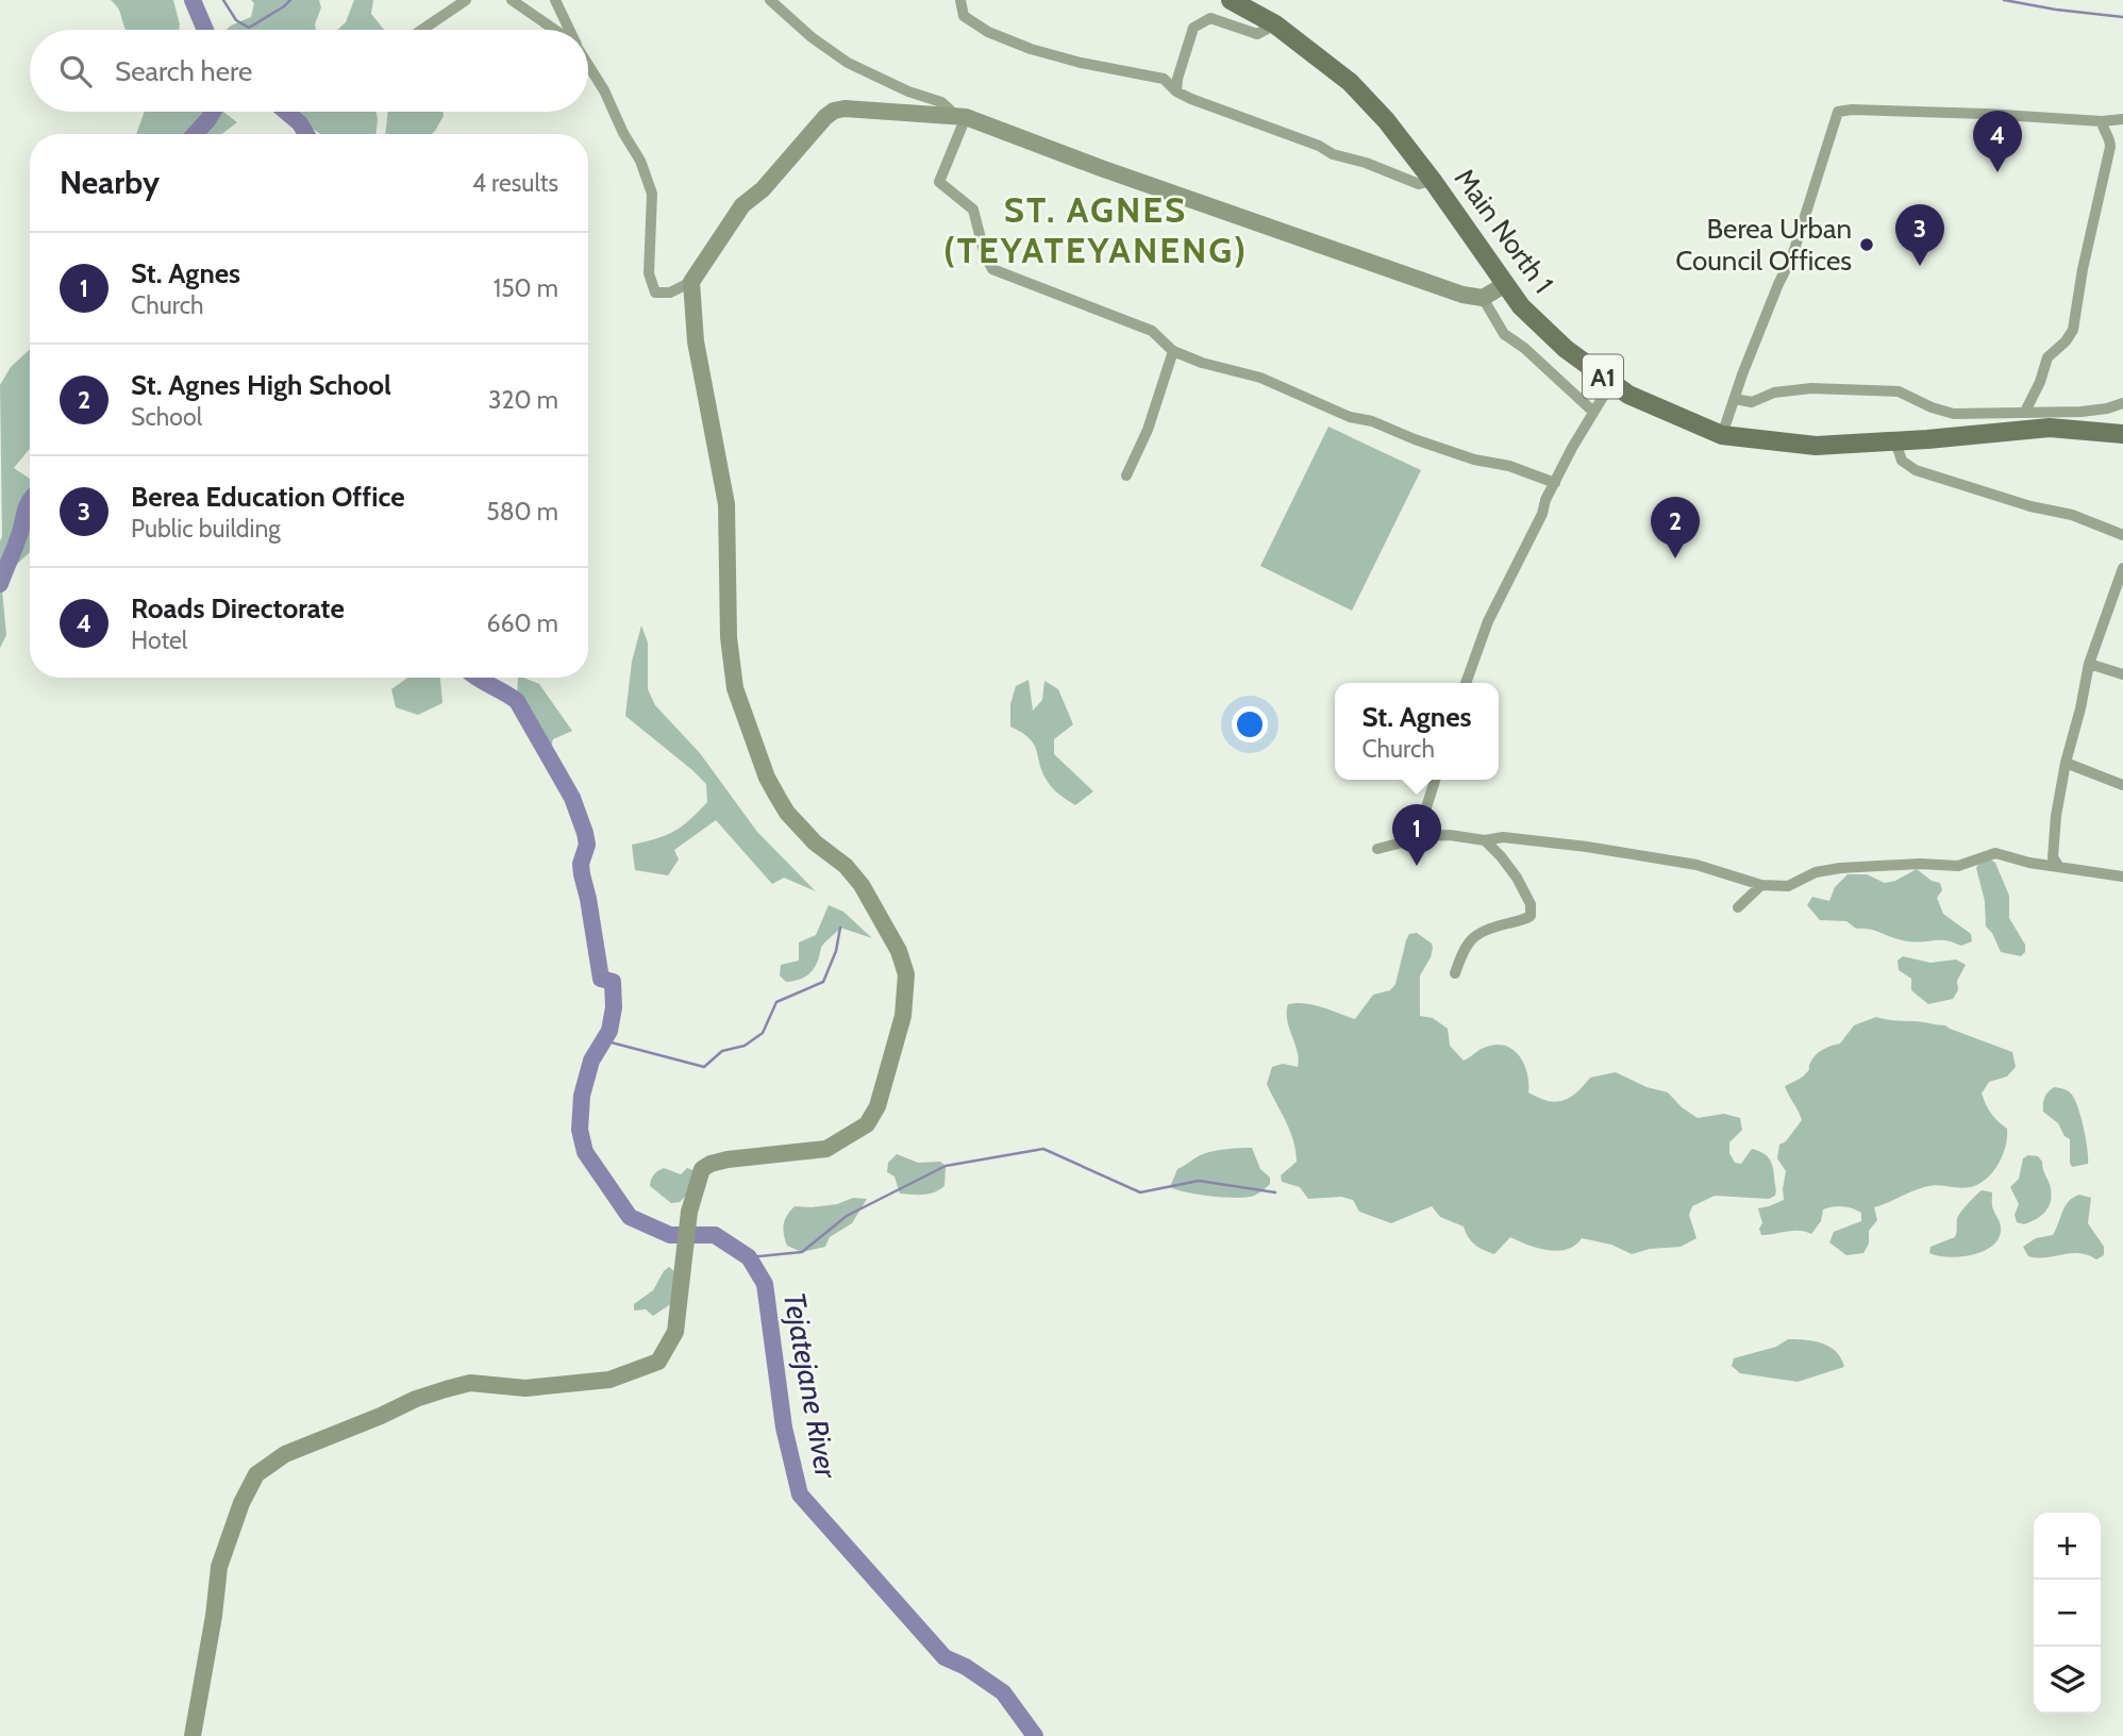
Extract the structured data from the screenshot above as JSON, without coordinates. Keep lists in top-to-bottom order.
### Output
{
  "streets": {
    "main road": ["Main North 1", "A1"]
  },
  "districts": ["ST. AGNES (TEYATEYANENG)"],
  "water": ["Tejatejane River"],
  "places": ["Berea Urban Council Offices"],
  "page": {
    "search": "Search here",
    "pins": [
      "4",
      "3",
      "2",
      "1"
    ],
    "heading": ["Nearby", "4 results"],
    "list": [
      {
        "mark": "1",
        "name": "St. Agnes",
        "note": "Church",
        "value": "150 m"
      },
      {
        "mark": "2",
        "name": "St. Agnes High School",
        "note": "School",
        "value": "320 m"
      },
      {
        "mark": "3",
        "name": "Berea Education Office",
        "note": "Public building",
        "value": "580 m"
      },
      {
        "mark": "4",
        "name": "Roads Directorate",
        "note": "Hotel",
        "value": "660 m"
      }
    ],
    "popup": ["St. Agnes", "Church"],
    "map_buttons": ["+", "−"]
  }
}
